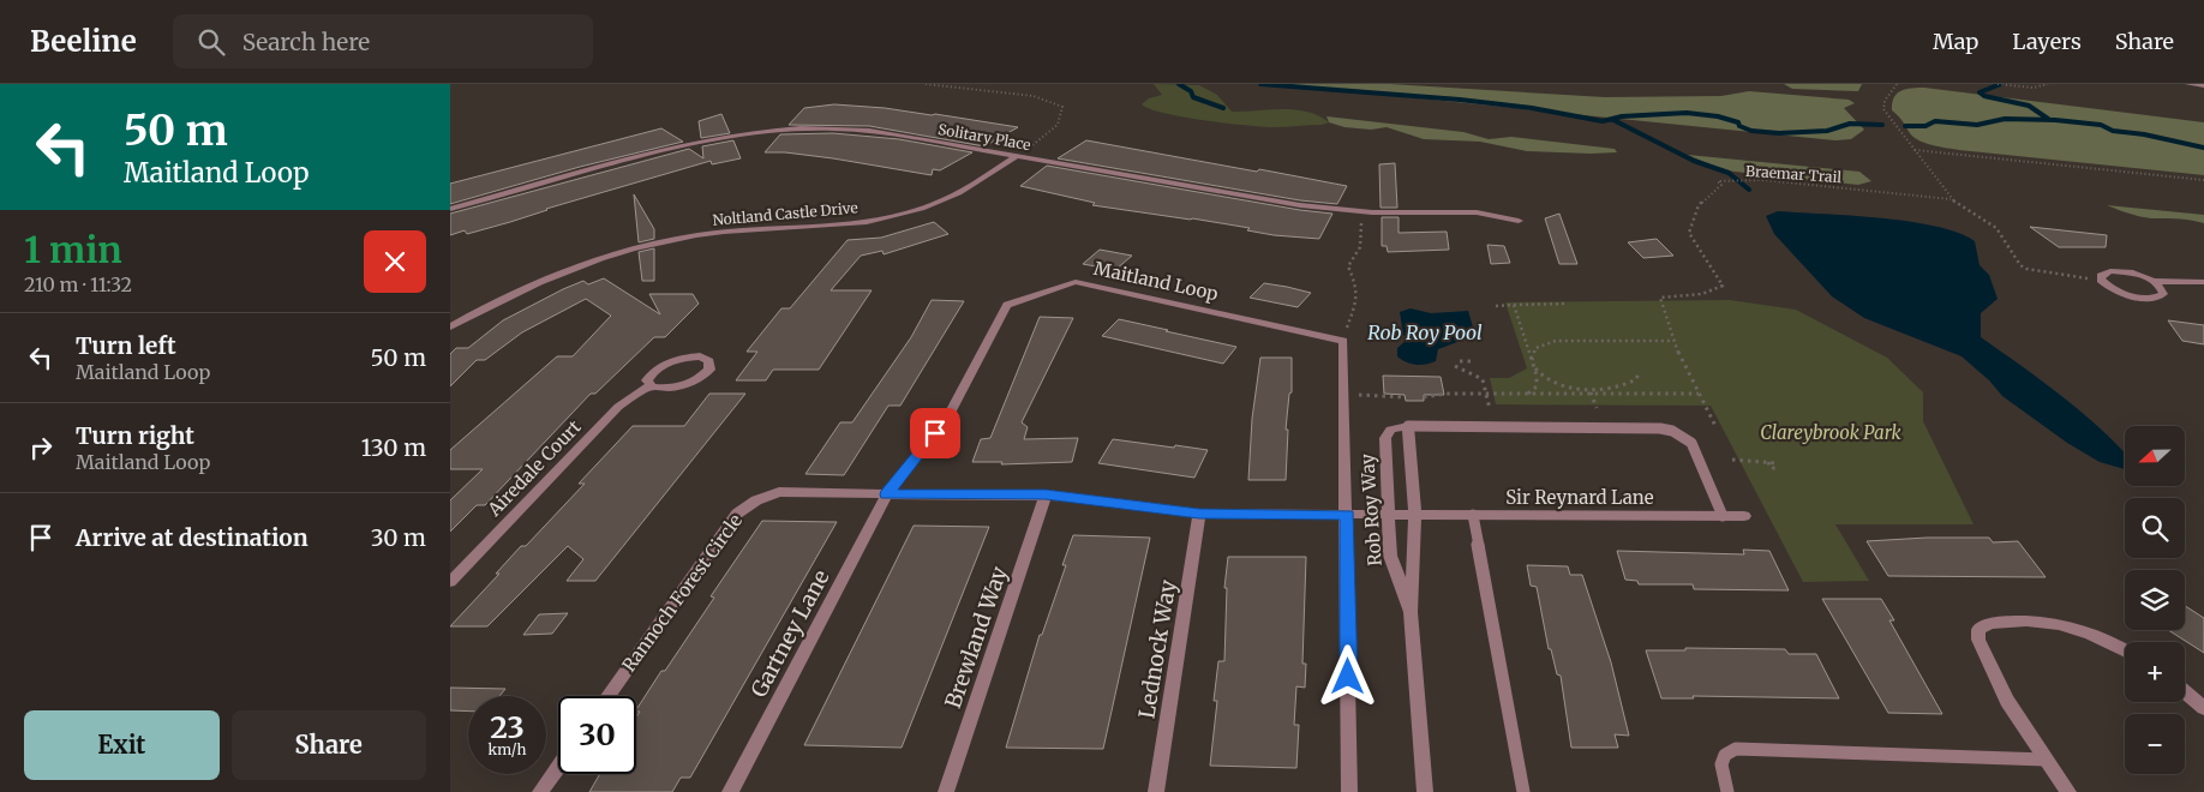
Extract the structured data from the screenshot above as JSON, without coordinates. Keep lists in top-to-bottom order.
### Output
{
  "streets": {
    "street": [
      "Solitary Place",
      "Noltland Castle Drive",
      "Maitland Loop",
      "Airedale Court",
      "Sir Reynard Lane",
      "Rob Roy Way",
      "Rannoch Forest Circle",
      "Gartney Lane",
      "Brewland Way",
      "Lednock Way"
    ],
    "path": ["Braemar Trail"]
  },
  "crossings": [
    ["Solitary Place", "Noltland Castle Drive"],
    ["Maitland Loop", "Rannoch Forest Circle"],
    ["Maitland Loop", "Gartney Lane"],
    ["Sir Reynard Lane", "Rob Roy Way"],
    ["Rannoch Forest Circle", "Gartney Lane"]
  ],
  "water": ["Rob Roy Pool"],
  "parks": ["Clareybrook Park"],
  "north": "left",
  "page": {
    "header": "Beeline",
    "search": "Search here",
    "nav": ["Map", "Layers", "Share"],
    "turn": ["50 m", "Maitland Loop"],
    "heading": ["1 min", "210 m · 11:32"],
    "list": [
      {
        "name": "Turn left",
        "note": "Maitland Loop",
        "value": "50 m"
      },
      {
        "name": "Turn right",
        "note": "Maitland Loop",
        "value": "130 m"
      },
      {
        "name": "Arrive at destination",
        "value": "30 m"
      }
    ],
    "map_buttons": ["+", "−"],
    "speed": "23 km/h",
    "limit": "30",
    "buttons": ["Exit", "Share"]
  }
}
